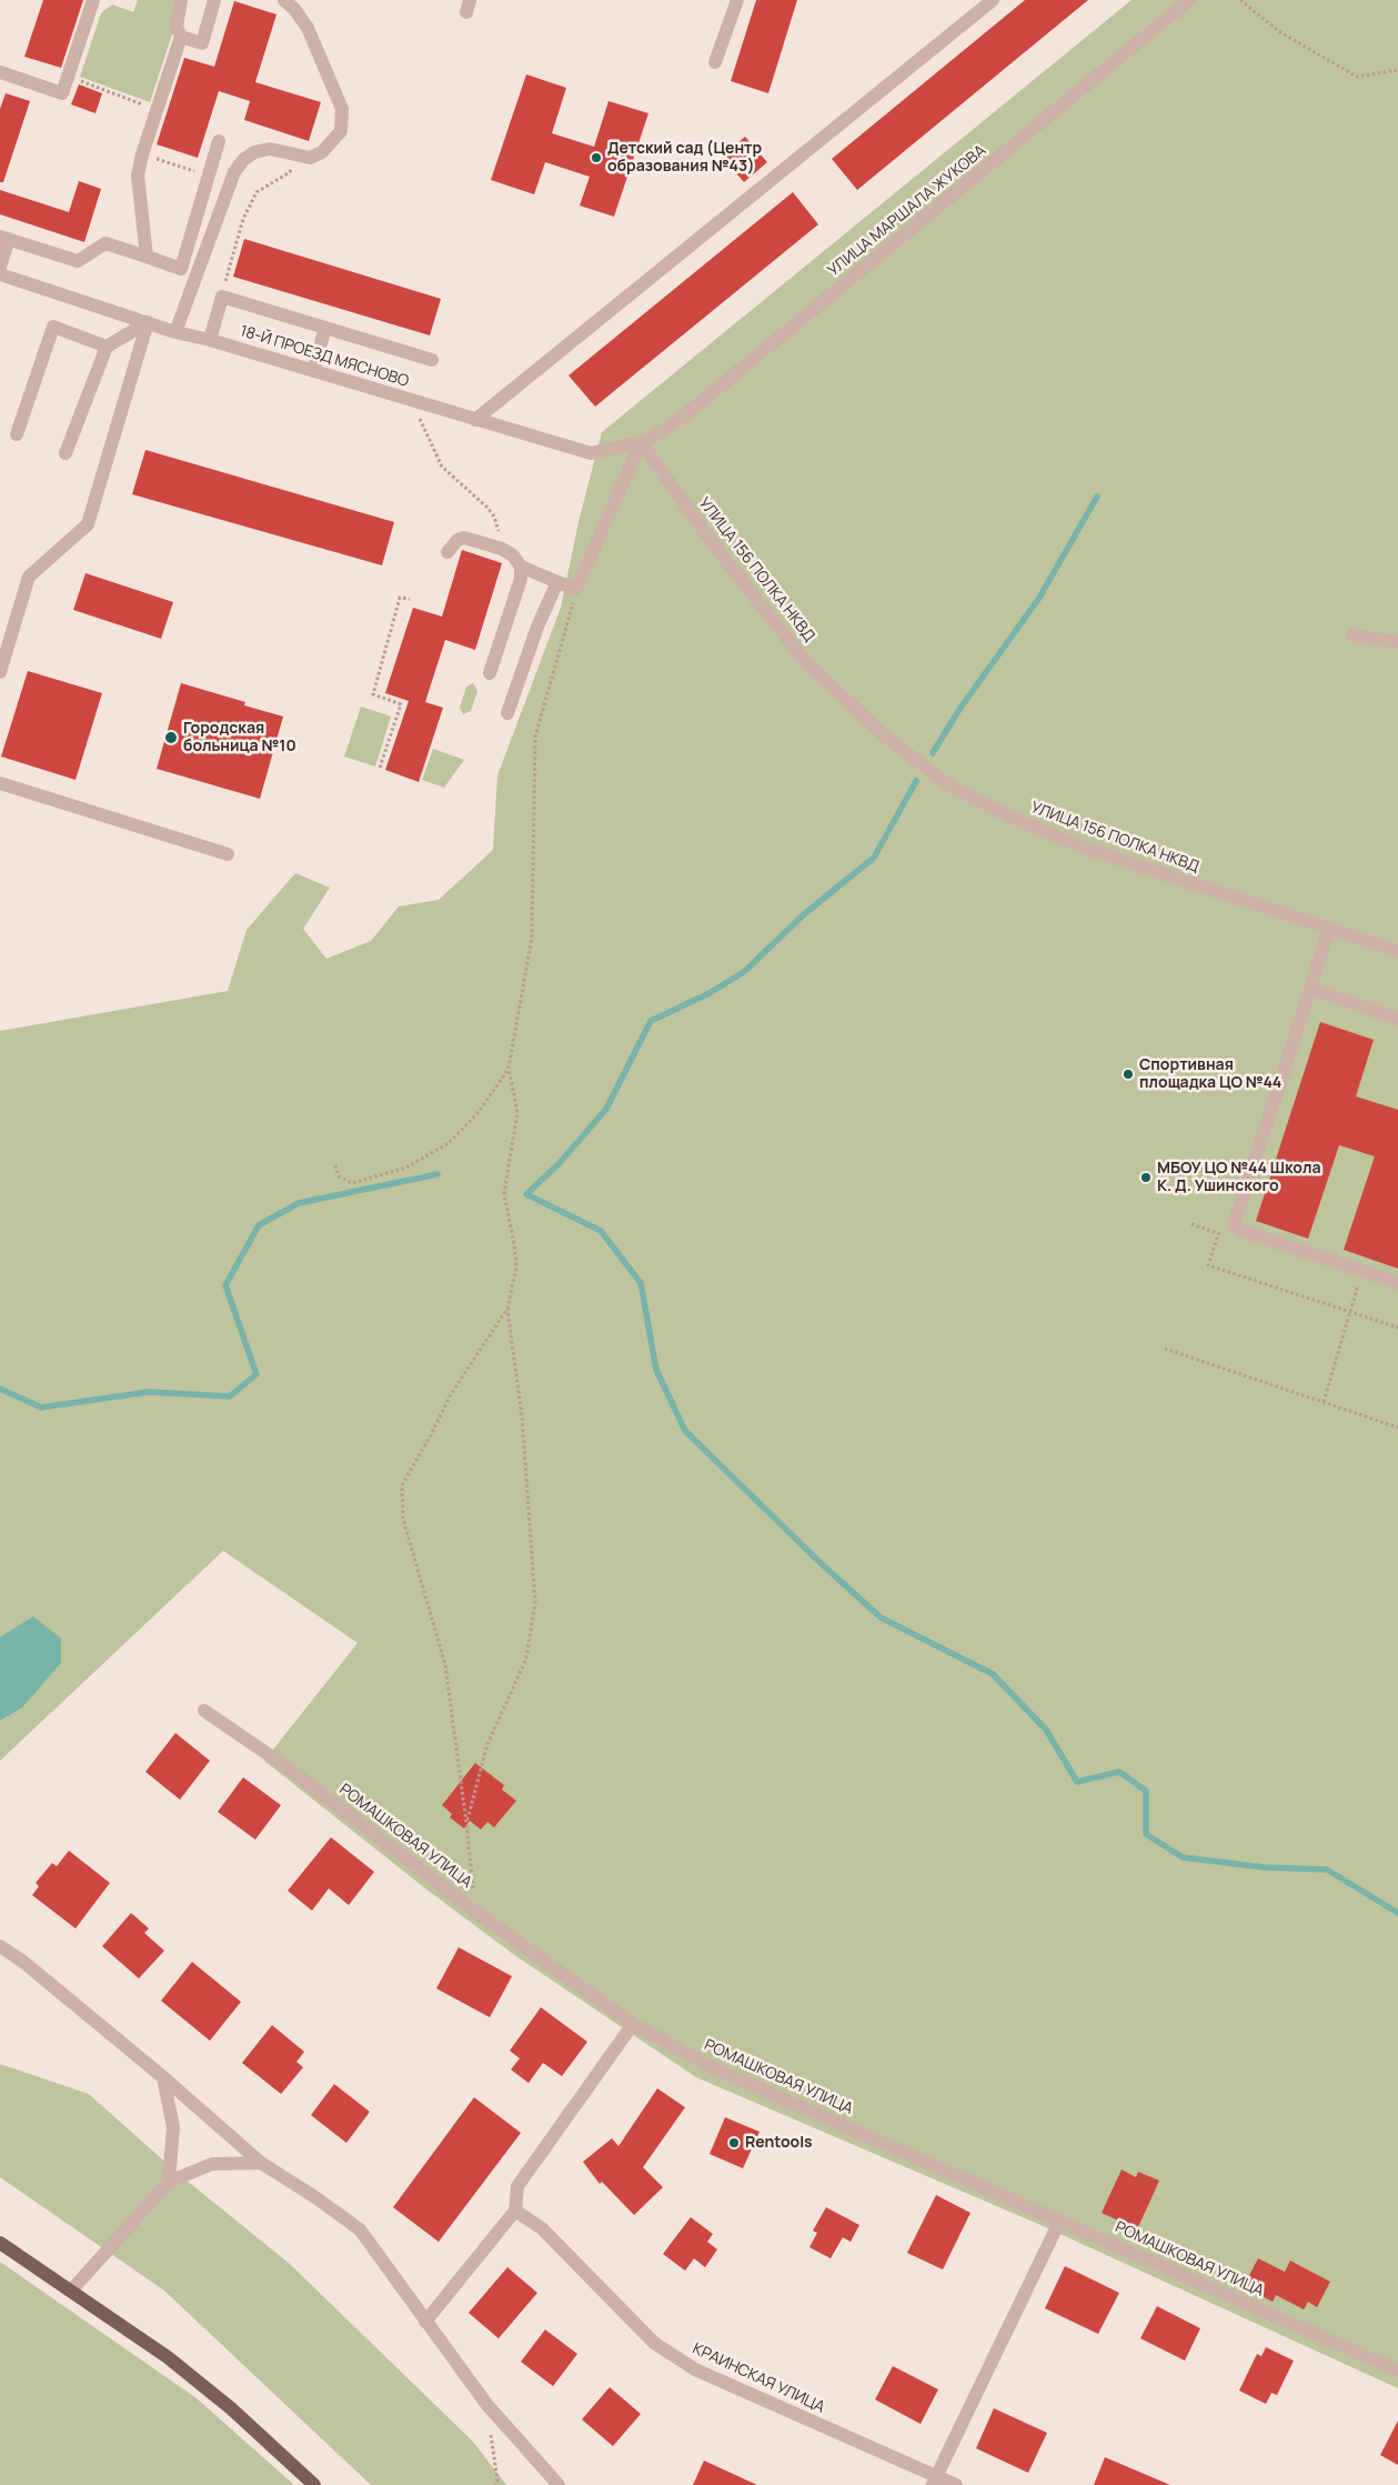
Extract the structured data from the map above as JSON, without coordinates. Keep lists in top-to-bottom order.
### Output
{
  "streets": {
    "street": [
      "УЛИЦА МАРШАЛА ЖУКОВА",
      "18-Й ПРОЕЗД МЯСНОВО",
      "УЛИЦА 156 ПОЛКА НКВД",
      "РОМАШКОВАЯ УЛИЦА",
      "КРАИНСКАЯ УЛИЦА"
    ]
  },
  "crossings": [
    ["УЛИЦА МАРШАЛА ЖУКОВА", "18-Й ПРОЕЗД МЯСНОВО"],
    ["УЛИЦА МАРШАЛА ЖУКОВА", "УЛИЦА 156 ПОЛКА НКВД"],
    ["18-Й ПРОЕЗД МЯСНОВО", "УЛИЦА 156 ПОЛКА НКВД"]
  ],
  "places": [
    "Детский сад (Центр образования №43)",
    "Городская больница №10",
    "Спортивная площадка ЦО №44",
    "МБОУ ЦО №44 Школа К. Д. Ушинского",
    "Rentools"
  ]
}
